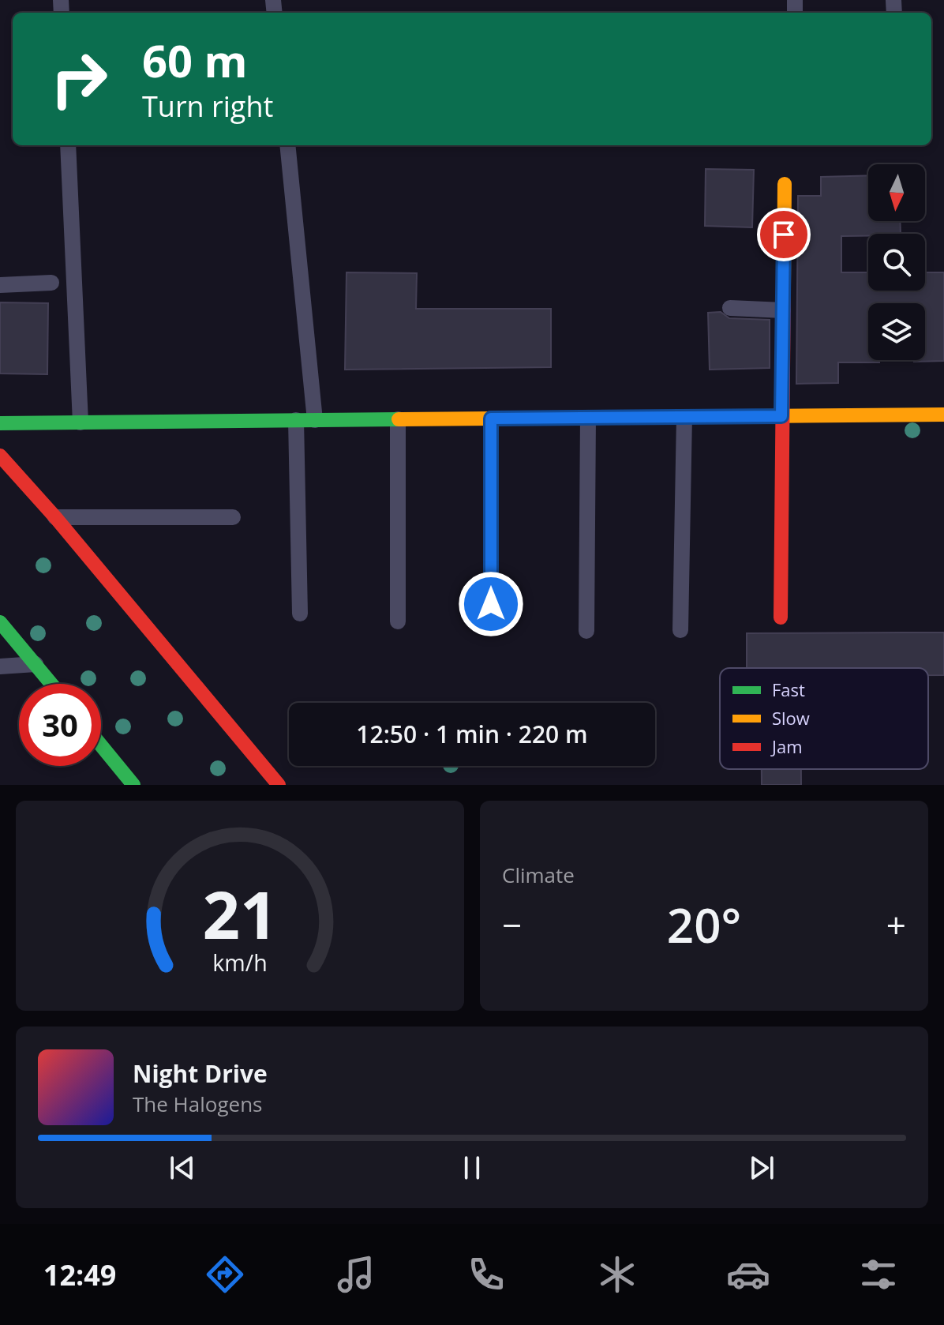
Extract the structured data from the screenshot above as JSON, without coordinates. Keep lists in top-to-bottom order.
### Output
{
  "legend": ["Fast", "Slow", "Jam"],
  "north": "bottom",
  "page": {
    "turn": ["60 m", "Turn right"],
    "limit": "30",
    "trip": "12:50 · 1 min · 220 m",
    "tile": "Climate",
    "heat": ["−", "20°", "+"],
    "song": ["Night Drive", "The Halogens"],
    "tabs": "12:49",
    "gauge": ["21", "km/h"]
  }
}
